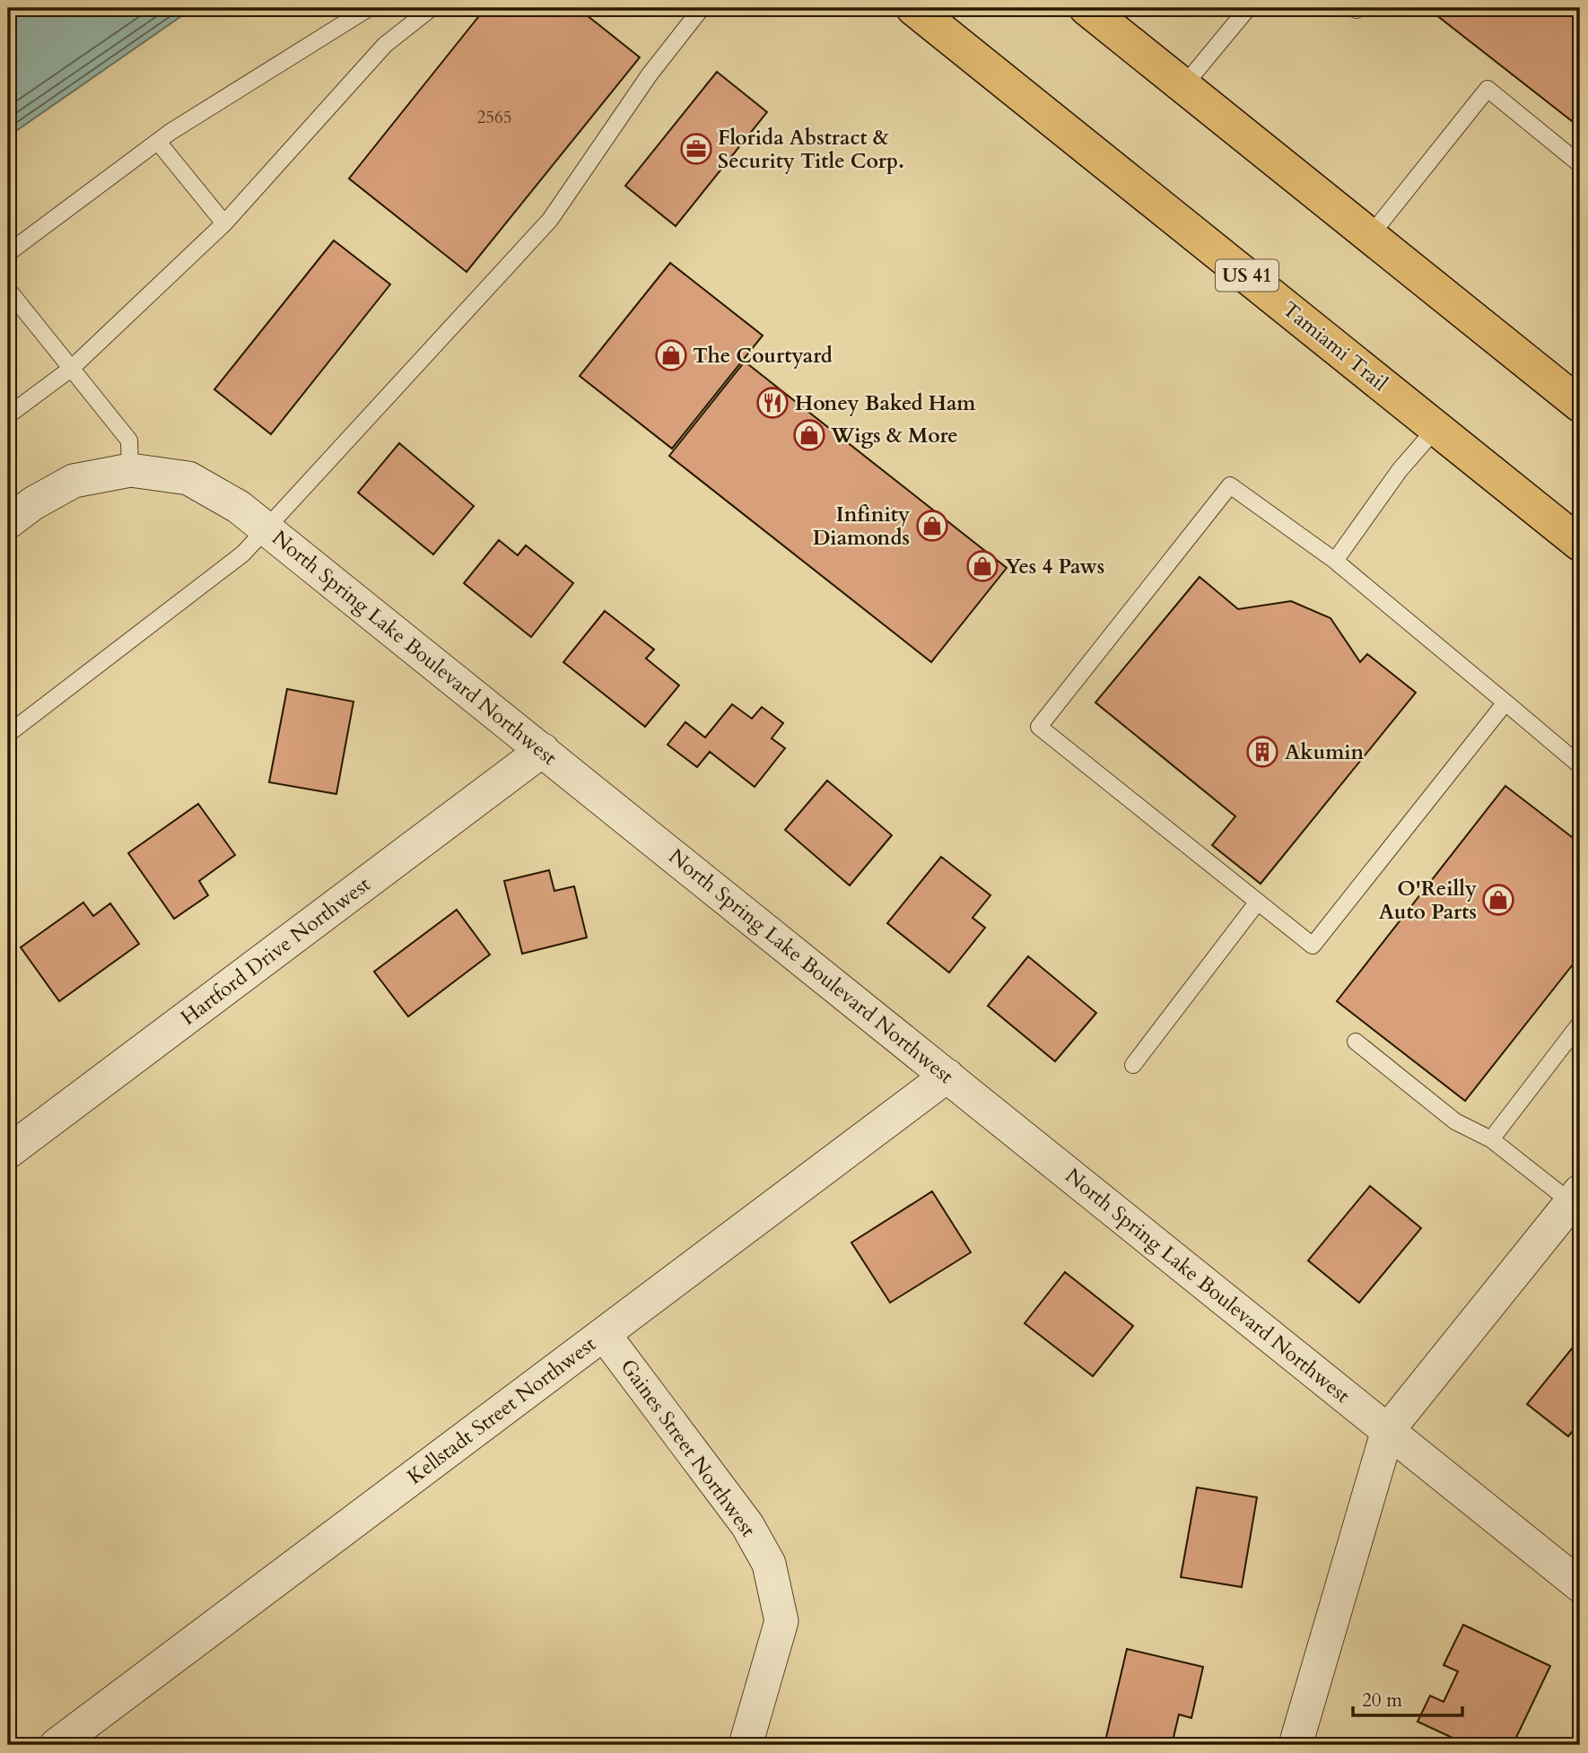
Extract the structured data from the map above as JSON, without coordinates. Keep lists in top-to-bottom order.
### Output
{
  "streets": {
    "main road": ["US 41", "Tamiami Trail"],
    "street": [
      "North Spring Lake Boulevard Northwest",
      "Hartford Drive Northwest",
      "Kellstadt Street Northwest",
      "Gaines Street Northwest"
    ]
  },
  "crossings": [
    ["North Spring Lake Boulevard Northwest", "Hartford Drive Northwest"],
    ["North Spring Lake Boulevard Northwest", "Kellstadt Street Northwest"],
    ["Kellstadt Street Northwest", "Gaines Street Northwest"]
  ],
  "places": {
    "office": ["Florida Abstract & Security Title Corp."],
    "shop": [
      "The Courtyard",
      "Wigs & More",
      "Infinity Diamonds",
      "Yes 4 Paws",
      "O'Reilly Auto Parts"
    ],
    "restaurant": ["Honey Baked Ham"],
    "building": ["Akumin"]
  },
  "house_numbers": ["2565"],
  "scale_bar": "20 m"
}
